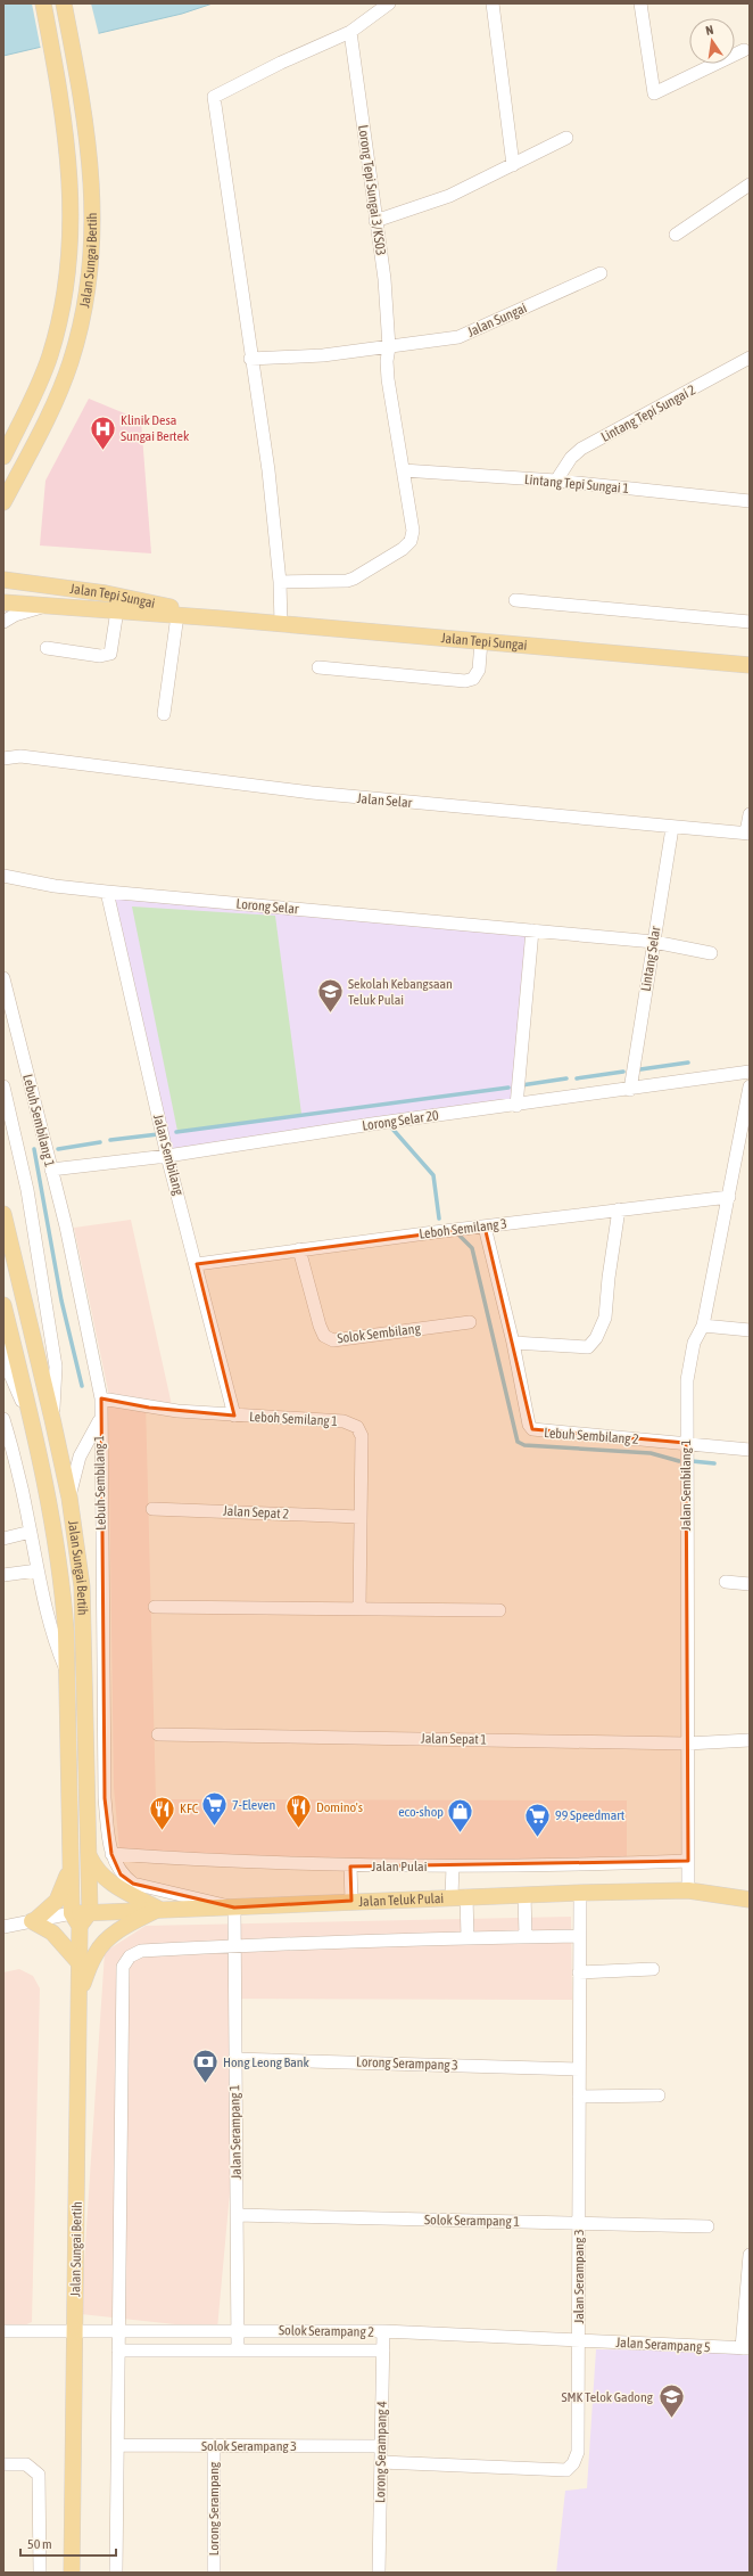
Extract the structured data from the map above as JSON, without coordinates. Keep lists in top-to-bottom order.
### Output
{
  "streets": {
    "main road": ["Jalan Sungai Bertih", "Jalan Tepi Sungai", "Jalan Teluk Pulai"],
    "street": [
      "Lorong Tepi Sungai 3/KS03",
      "Jalan Sungai",
      "Lintang Tepi Sungai 2",
      "Lintang Tepi Sungai 1",
      "Jalan Selar",
      "Lorong Selar",
      "Lintang Selar",
      "Lebuh Sembilang 1",
      "Lorong Selar 20",
      "Jalan Sembilang",
      "Leboh Semilang 3",
      "Solok Sembilang",
      "Leboh Semilang 1",
      "Lebuh Sembilang 2",
      "Jalan Sembilang 1",
      "Jalan Sepat 2",
      "Jalan Sepat 1",
      "Jalan Pulai",
      "Lorong Serampang 3",
      "Jalan Serampang 1",
      "Solok Serampang 1",
      "Jalan Serampang 3",
      "Solok Serampang 2",
      "Jalan Serampang 5",
      "Solok Serampang 3",
      "Lorong Serampang 4",
      "Lorong Serampang"
    ]
  },
  "crossings": [
    ["Lorong Tepi Sungai 3/KS03", "Jalan Sungai"],
    ["Lorong Tepi Sungai 3/KS03", "Lintang Tepi Sungai 1"],
    ["Jalan Sungai Bertih", "Jalan Teluk Pulai"],
    ["Jalan Sungai Bertih", "Solok Serampang 2"],
    ["Lintang Tepi Sungai 2", "Lintang Tepi Sungai 1"],
    ["Jalan Selar", "Lintang Selar"],
    ["Lorong Selar", "Lintang Selar"],
    ["Lorong Selar", "Jalan Sembilang"],
    ["Lintang Selar", "Lorong Selar 20"],
    ["Lebuh Sembilang 1", "Lorong Selar 20"],
    ["Lebuh Sembilang 1", "Leboh Semilang 1"],
    ["Lebuh Sembilang 1", "Jalan Pulai"],
    ["Lebuh Sembilang 1", "Jalan Teluk Pulai"],
    ["Lebuh Sembilang 1", "Jalan Serampang 1"],
    ["Lorong Selar 20", "Jalan Sembilang"],
    ["Jalan Sembilang", "Leboh Semilang 3"],
    ["Jalan Sembilang", "Leboh Semilang 1"],
    ["Leboh Semilang 3", "Solok Sembilang"],
    ["Leboh Semilang 3", "Lebuh Sembilang 2"],
    ["Leboh Semilang 3", "Jalan Sembilang 1"],
    ["Leboh Semilang 1", "Jalan Sepat 2"],
    ["Lebuh Sembilang 2", "Jalan Sembilang 1"],
    ["Jalan Sembilang 1", "Jalan Sepat 1"],
    ["Jalan Sembilang 1", "Jalan Pulai"],
    ["Jalan Sembilang 1", "Jalan Teluk Pulai"],
    ["Jalan Teluk Pulai", "Jalan Serampang 1"],
    ["Jalan Teluk Pulai", "Jalan Serampang 3"],
    ["Lorong Serampang 3", "Jalan Serampang 1"],
    ["Lorong Serampang 3", "Jalan Serampang 3"],
    ["Jalan Serampang 1", "Solok Serampang 1"],
    ["Jalan Serampang 1", "Solok Serampang 2"],
    ["Solok Serampang 1", "Jalan Serampang 3"],
    ["Jalan Serampang 3", "Solok Serampang 2"],
    ["Jalan Serampang 3", "Jalan Serampang 5"],
    ["Jalan Serampang 3", "Lorong Serampang 4"],
    ["Solok Serampang 2", "Jalan Serampang 5"],
    ["Solok Serampang 2", "Lorong Serampang 4"],
    ["Solok Serampang 3", "Lorong Serampang 4"],
    ["Solok Serampang 3", "Lorong Serampang"]
  ],
  "places": {
    "hospital": ["Klinik Desa Sungai Bertek"],
    "school or university": ["Sekolah Kebangsaan Teluk Pulai", "SMK Telok Gadong"],
    "supermarket": ["7-Eleven", "99 Speedmart"],
    "restaurant": ["Domino's", "KFC"],
    "shop": ["eco-shop"],
    "bank": ["Hong Leong Bank"]
  },
  "scale_bar": "50 m",
  "north": "top"
}
